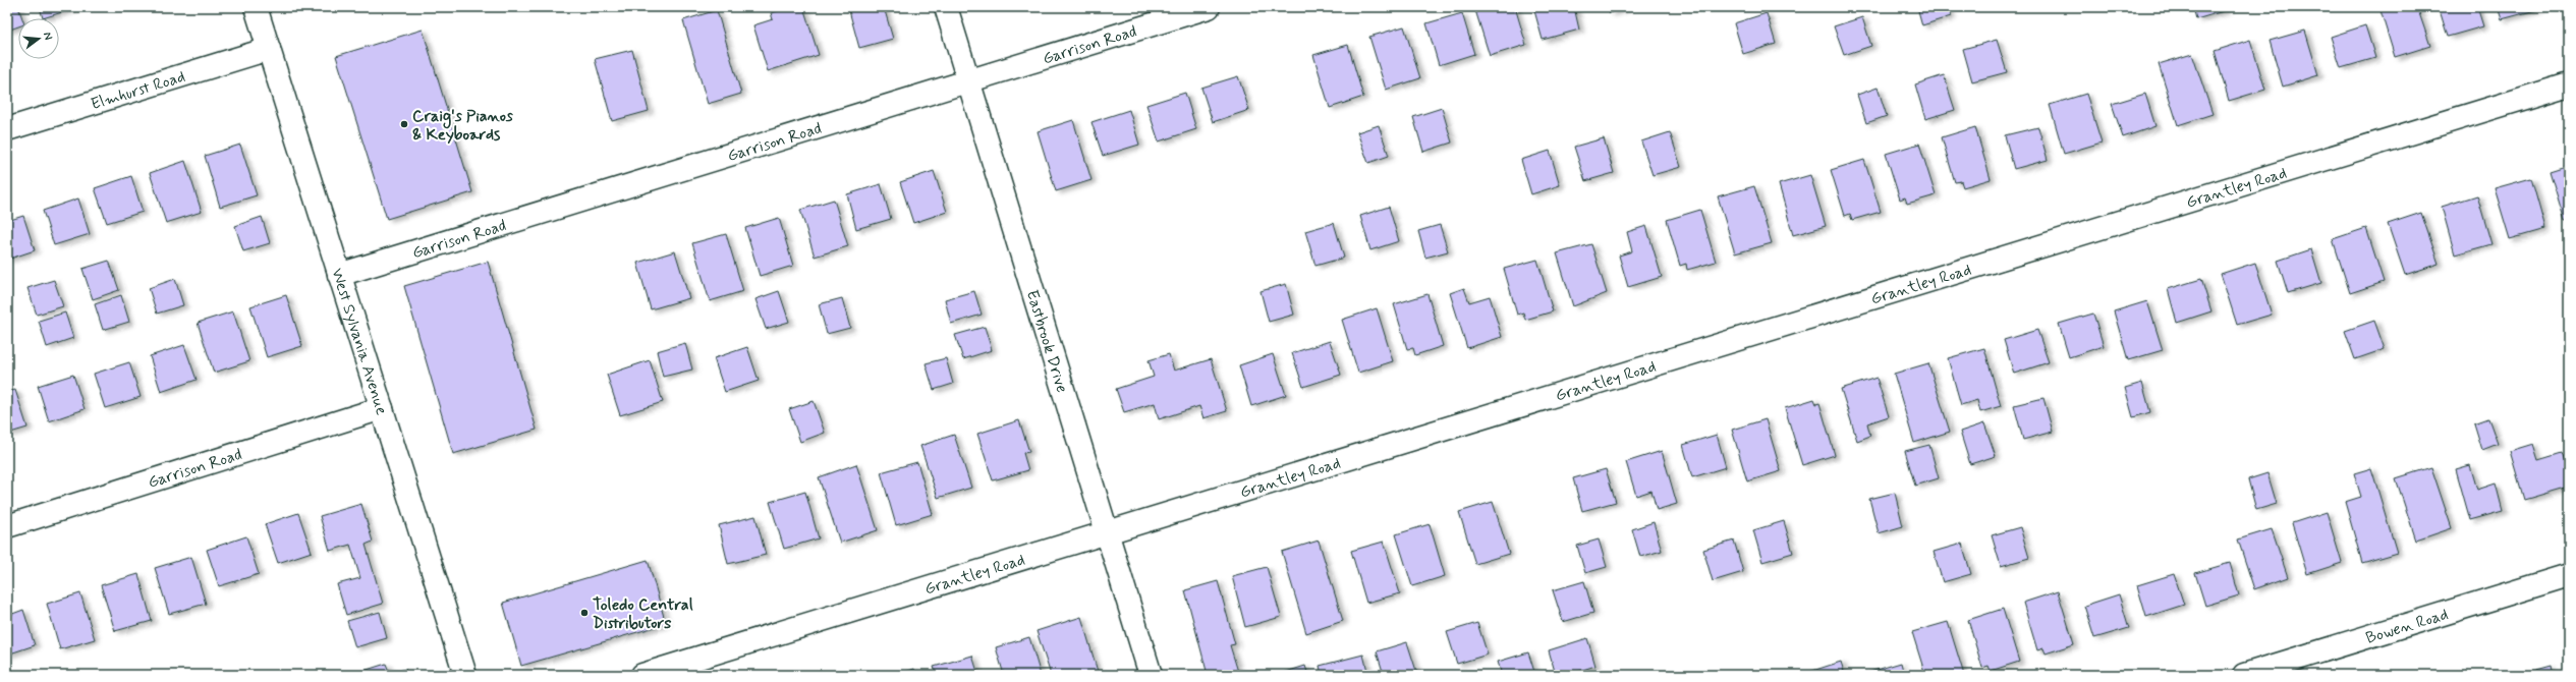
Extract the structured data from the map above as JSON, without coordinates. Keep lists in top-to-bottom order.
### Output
{
  "streets": {
    "street": [
      "Garrison Road",
      "Elmhurst Road",
      "Grantley Road",
      "West Sylvania Avenue",
      "Eastbrook Drive",
      "Bowen Road"
    ]
  },
  "crossings": [
    ["Garrison Road", "West Sylvania Avenue"],
    ["Garrison Road", "Eastbrook Drive"],
    ["Elmhurst Road", "West Sylvania Avenue"],
    ["Grantley Road", "Eastbrook Drive"]
  ],
  "places": ["Craig's Pianos & Keyboards", "Toledo Central Distributors"],
  "north": "right"
}
